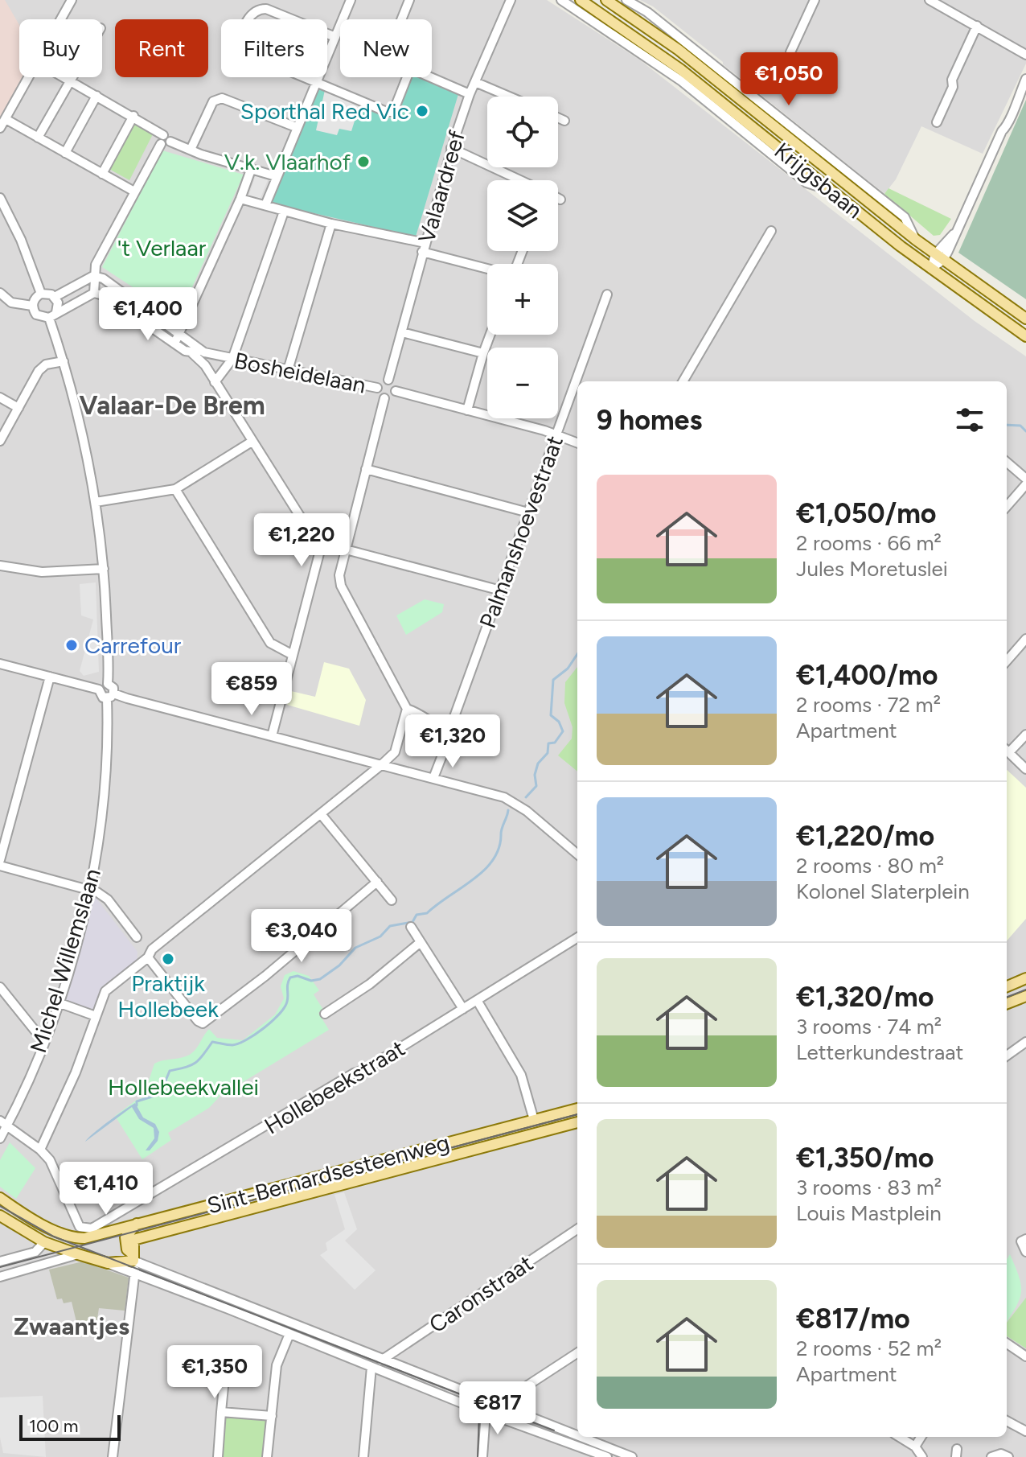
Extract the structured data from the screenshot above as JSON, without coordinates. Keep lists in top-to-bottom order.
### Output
{
  "streets": {
    "main road": ["Krijgsbaan", "Sint-Bernardsesteenweg"],
    "street": [
      "Valaardreef",
      "Bosheidelaan",
      "Palmanshoevestraat",
      "Michel Willemslaan",
      "Hollebeekstraat",
      "Caronstraat"
    ]
  },
  "crossings": [
    ["Valaardreef", "Bosheidelaan"],
    ["Bosheidelaan", "Palmanshoevestraat"]
  ],
  "districts": ["Valaar-De Brem", "Zwaantjes"],
  "parks": ["'t Verlaar", "Hollebeekvallei"],
  "places": [
    "Sporthal Red Vic",
    "V.k. Vlaarhof",
    "Carrefour",
    "Praktijk Hollebeek"
  ],
  "scale_bar": "100 m",
  "page": {
    "chip": [
      "Buy",
      "Rent",
      "Filters",
      "New"
    ],
    "price": [
      "€1,050",
      "€1,400",
      "€1,220",
      "€859",
      "€1,320",
      "€3,040",
      "€1,410",
      "€1,350",
      "€817"
    ],
    "map_buttons": ["+", "−"],
    "heading": "9 homes",
    "list": [
      {
        "name": "€1,050/mo",
        "note": "2 rooms · 66 m² · Jules Moretuslei"
      },
      {
        "name": "€1,400/mo",
        "note": "2 rooms · 72 m² · Apartment"
      },
      {
        "name": "€1,220/mo",
        "note": "2 rooms · 80 m² · Kolonel Slaterplein"
      },
      {
        "name": "€1,320/mo",
        "note": "3 rooms · 74 m² · Letterkundestraat"
      },
      {
        "name": "€1,350/mo",
        "note": "3 rooms · 83 m² · Louis Mastplein"
      },
      {
        "name": "€817/mo",
        "note": "2 rooms · 52 m² · Apartment"
      }
    ],
    "scale": "100 m"
  }
}
